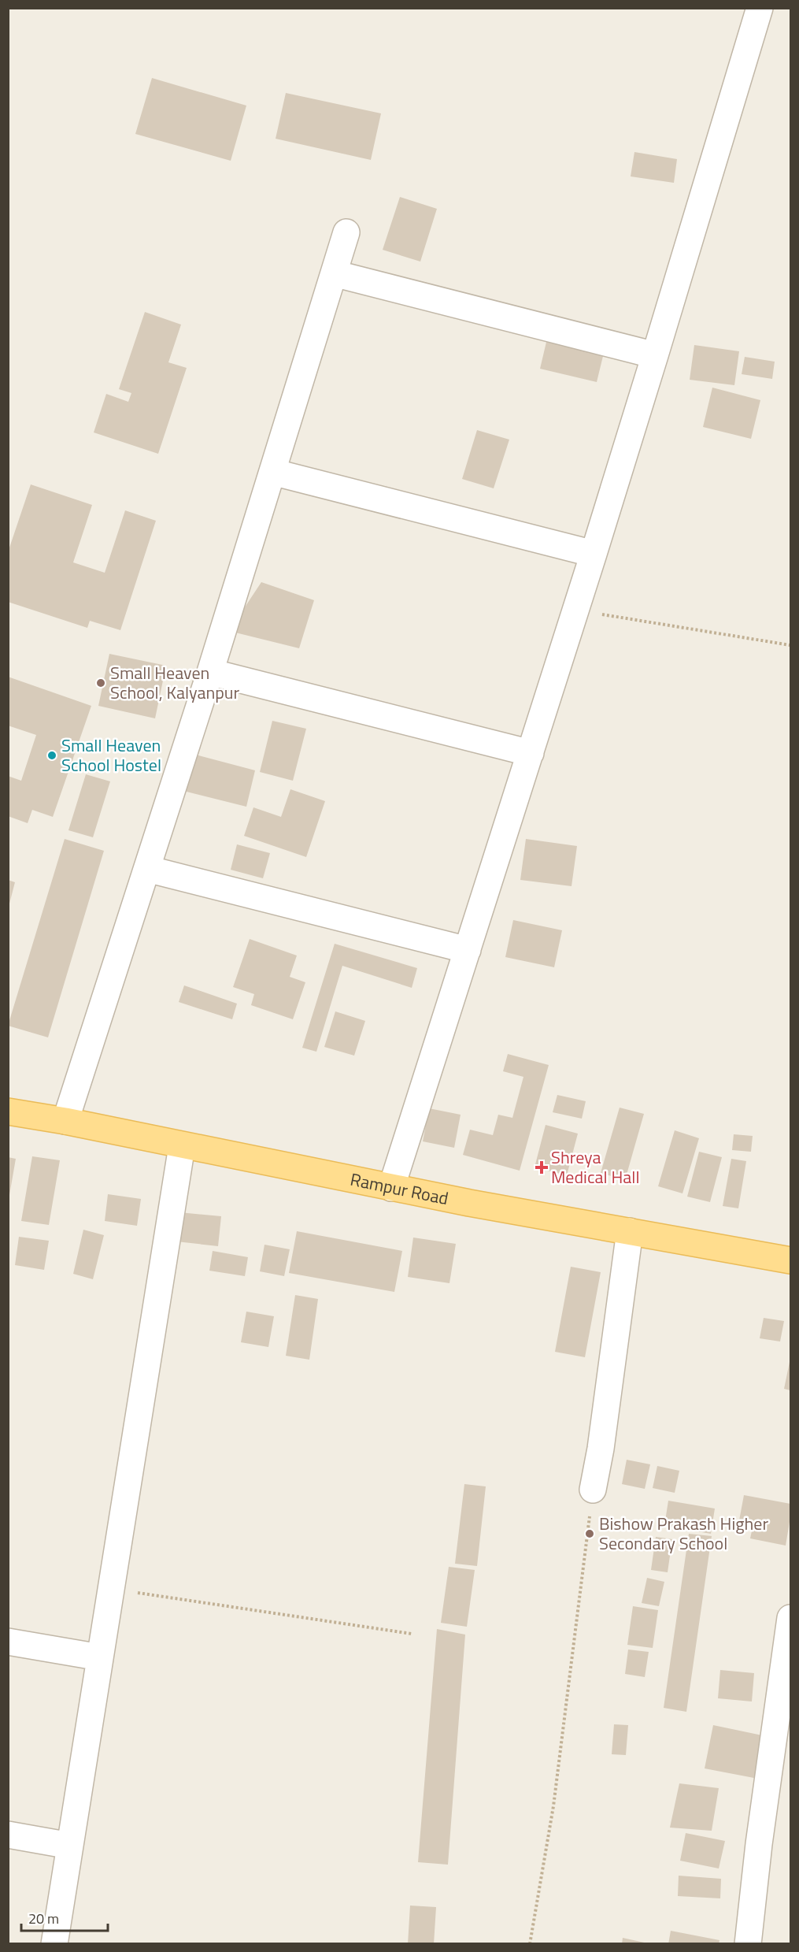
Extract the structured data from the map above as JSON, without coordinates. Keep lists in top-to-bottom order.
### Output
{
  "streets": {
    "main road": ["Rampur Road"]
  },
  "places": {
    "other": ["Small Heaven School, Kalyanpur", "Small Heaven School Hostel", "Bishow Prakash Higher Secondary School"],
    "health": ["Shreya Medical Hall"]
  },
  "scale_bar": "20 m"
}
